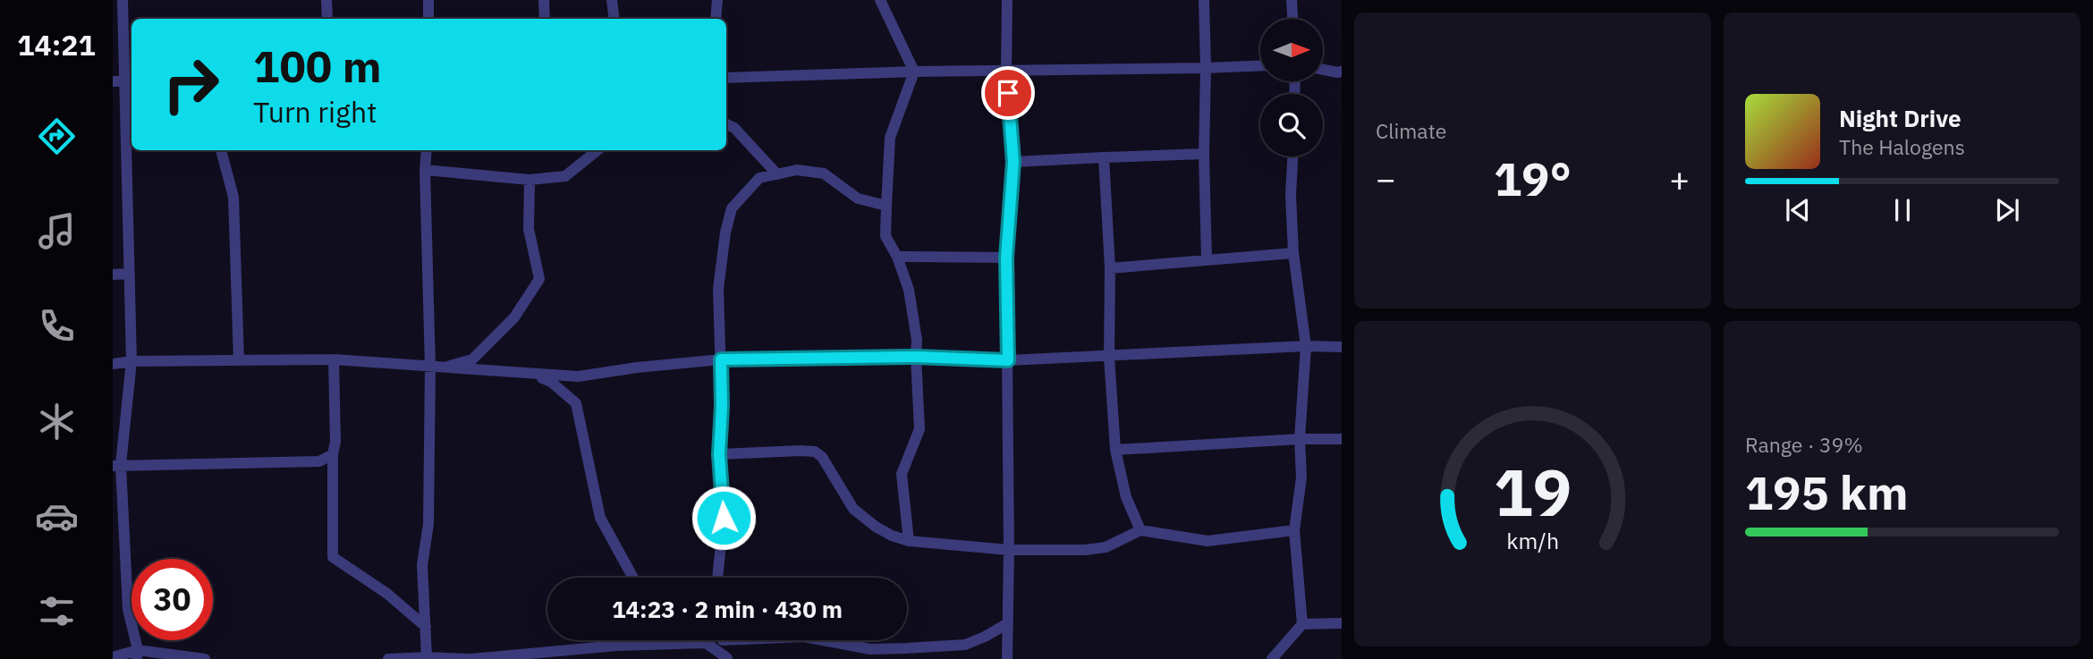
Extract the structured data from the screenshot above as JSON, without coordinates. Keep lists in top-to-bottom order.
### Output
{
  "north": "right",
  "page": {
    "tabs": "14:21",
    "tile": [
      "Climate",
      ["Range · 39%", "195 km"]
    ],
    "turn": ["100 m", "Turn right"],
    "song": ["Night Drive", "The Halogens"],
    "heat": ["−", "19°", "+"],
    "limit": "30",
    "trip": "14:23 · 2 min · 430 m",
    "gauge": ["19", "km/h"]
  }
}
